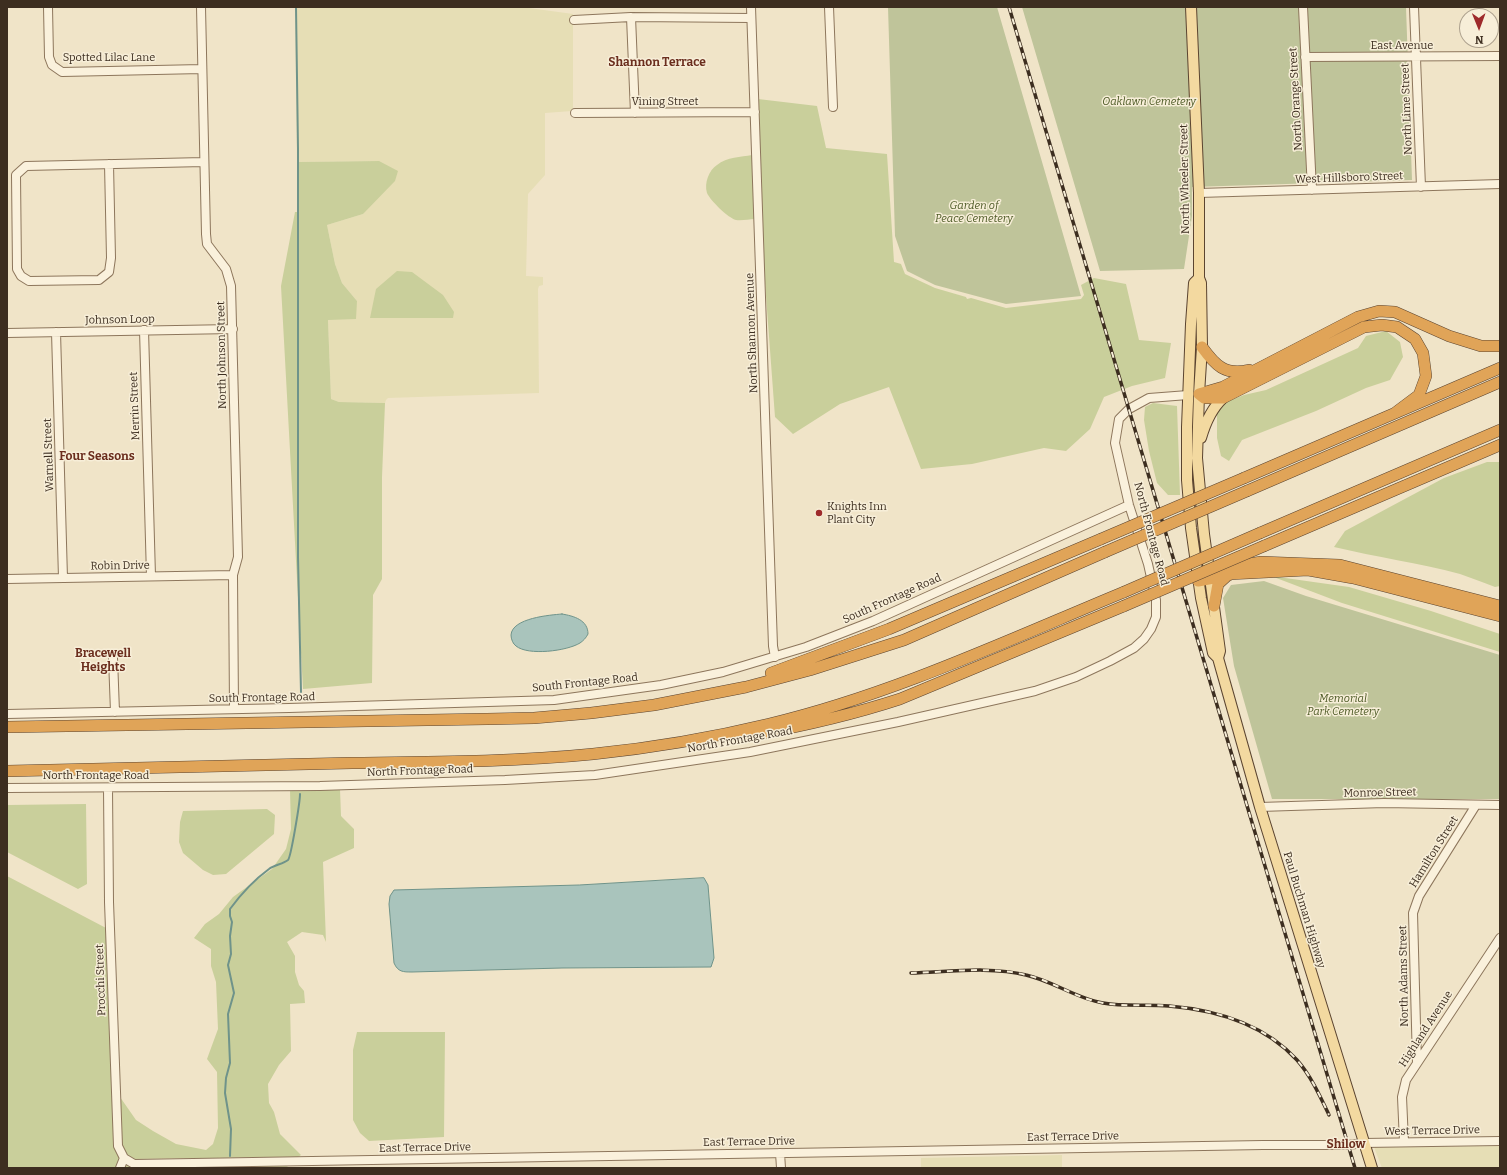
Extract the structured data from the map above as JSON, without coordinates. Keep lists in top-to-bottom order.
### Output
{
  "streets": {
    "main road": ["North Wheeler Street", "Paul Buchman Highway"],
    "street": [
      "East Avenue",
      "Spotted Lilac Lane",
      "North Orange Street",
      "Vining Street",
      "North Lime Street",
      "West Hillsboro Street",
      "Johnson Loop",
      "North Shannon Avenue",
      "North Johnson Street",
      "Merrin Street",
      "Warnell Street",
      "North Frontage Road",
      "Robin Drive",
      "South Frontage Road",
      "Monroe Street",
      "Hamilton Street",
      "North Adams Street",
      "Procchi Street",
      "Highland Avenue",
      "West Terrace Drive",
      "East Terrace Drive"
    ]
  },
  "crossings": [
    ["East Avenue", "North Orange Street"],
    ["East Avenue", "North Lime Street"],
    ["Spotted Lilac Lane", "North Johnson Street"],
    ["North Orange Street", "West Hillsboro Street"],
    ["Vining Street", "North Shannon Avenue"],
    ["North Lime Street", "West Hillsboro Street"],
    ["West Hillsboro Street", "North Wheeler Street"],
    ["North Wheeler Street", "North Frontage Road"],
    ["North Wheeler Street", "Paul Buchman Highway"],
    ["Johnson Loop", "North Johnson Street"],
    ["Johnson Loop", "Merrin Street"],
    ["Johnson Loop", "Warnell Street"],
    ["North Shannon Avenue", "South Frontage Road"],
    ["North Johnson Street", "Robin Drive"],
    ["North Johnson Street", "South Frontage Road"],
    ["Merrin Street", "Robin Drive"],
    ["Warnell Street", "Robin Drive"],
    ["North Frontage Road", "South Frontage Road"],
    ["North Frontage Road", "Procchi Street"],
    ["Monroe Street", "Hamilton Street"],
    ["Monroe Street", "Paul Buchman Highway"],
    ["Hamilton Street", "North Adams Street"],
    ["Paul Buchman Highway", "West Terrace Drive"],
    ["Paul Buchman Highway", "East Terrace Drive"],
    ["North Adams Street", "Highland Avenue"],
    ["Procchi Street", "East Terrace Drive"],
    ["Highland Avenue", "West Terrace Drive"],
    ["West Terrace Drive", "East Terrace Drive"]
  ],
  "districts": [
    "Shannon Terrace",
    "Four Seasons",
    "Bracewell Heights",
    "Shilow"
  ],
  "parks": ["Oaklawn Cemetery", "Garden of Peace Cemetery", "Memorial Park Cemetery"],
  "places": ["Knights Inn Plant City"],
  "north": "bottom"
}
